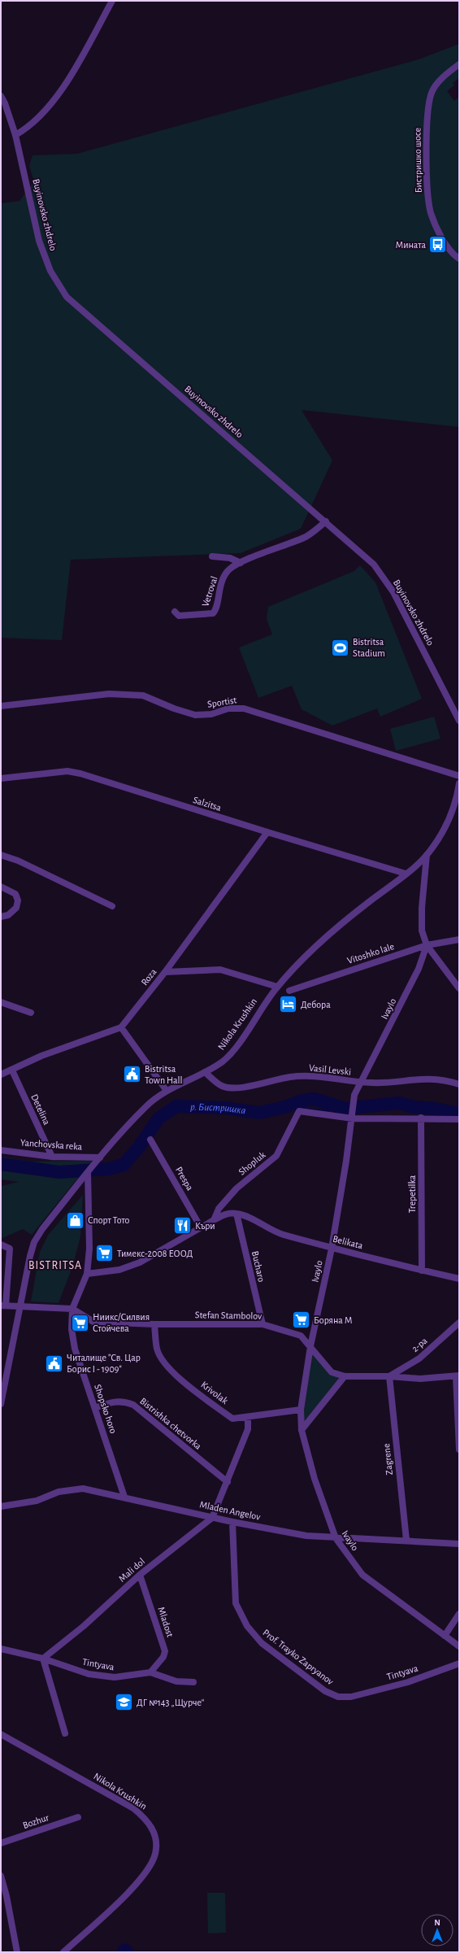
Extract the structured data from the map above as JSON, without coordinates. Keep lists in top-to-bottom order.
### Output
{
  "streets": {
    "street": [
      "Бистришко шосе",
      "Buyinovsko zhdrelo",
      "Vetroval",
      "Sportist",
      "Salzitsa",
      "Vitoshko lale",
      "Roza",
      "Ivaylo",
      "Nikola Krushkin",
      "Vasil Levski",
      "Detelina",
      "Yanchovska reka",
      "Shopluk",
      "Prespa",
      "Trepetilka",
      "Belikata",
      "Bucharo",
      "Stefan Stambolov",
      "2-ра",
      "Krivolak",
      "Shopsko horo",
      "Bistrishka chetvorka",
      "Zagrene",
      "Mladen Angelov",
      "Mali dol",
      "Mladost",
      "Prof. Trayko Zapryanov",
      "Tintyava",
      "Bozhur"
    ]
  },
  "crossings": [
    ["Buyinovsko zhdrelo", "Vetroval"],
    ["Salzitsa", "Roza"],
    ["Salzitsa", "Nikola Krushkin"],
    ["Vitoshko lale", "Ivaylo"],
    ["Ivaylo", "Vasil Levski"],
    ["Ivaylo", "Shopluk"],
    ["Ivaylo", "Belikata"],
    ["Ivaylo", "Stefan Stambolov"],
    ["Ivaylo", "Krivolak"],
    ["Ivaylo", "Mladen Angelov"],
    ["Nikola Krushkin", "Vasil Levski"],
    ["Nikola Krushkin", "Yanchovska reka"],
    ["Nikola Krushkin", "Stefan Stambolov"],
    ["Nikola Krushkin", "Shopsko horo"],
    ["Detelina", "Yanchovska reka"],
    ["Trepetilka", "Belikata"],
    ["Belikata", "Bucharo"],
    ["Bucharo", "Stefan Stambolov"],
    ["Stefan Stambolov", "2-ра"],
    ["Stefan Stambolov", "Krivolak"],
    ["Stefan Stambolov", "Shopsko horo"],
    ["Stefan Stambolov", "Zagrene"],
    ["2-ра", "Zagrene"],
    ["Krivolak", "Mali dol"],
    ["Shopsko horo", "Bistrishka chetvorka"],
    ["Shopsko horo", "Mladen Angelov"],
    ["Bistrishka chetvorka", "Mali dol"],
    ["Zagrene", "Mladen Angelov"],
    ["Mladen Angelov", "Mali dol"],
    ["Mladen Angelov", "Prof. Trayko Zapryanov"],
    ["Mali dol", "Mladost"],
    ["Mali dol", "Tintyava"],
    ["Mladost", "Tintyava"],
    ["Prof. Trayko Zapryanov", "Tintyava"]
  ],
  "districts": ["BISTRITSA"],
  "water": ["р. Бистришка"],
  "places": {
    "bus stop": ["Мината"],
    "sports": ["Bistritsa Stadium"],
    "hotel": ["Дебора"],
    "public building": ["Bistritsa Town Hall", "Читалище \"Св. Цар Борис I - 1909\""],
    "shop": ["Спорт Тото"],
    "restaurant": ["Къри"],
    "supermarket": ["Тимекс-2008 ЕООД", "Боряна М", "Ниикс/Силвия Стойчева"],
    "school or university": ["ДГ №143 „Щурче“"]
  },
  "north": "top"
}
